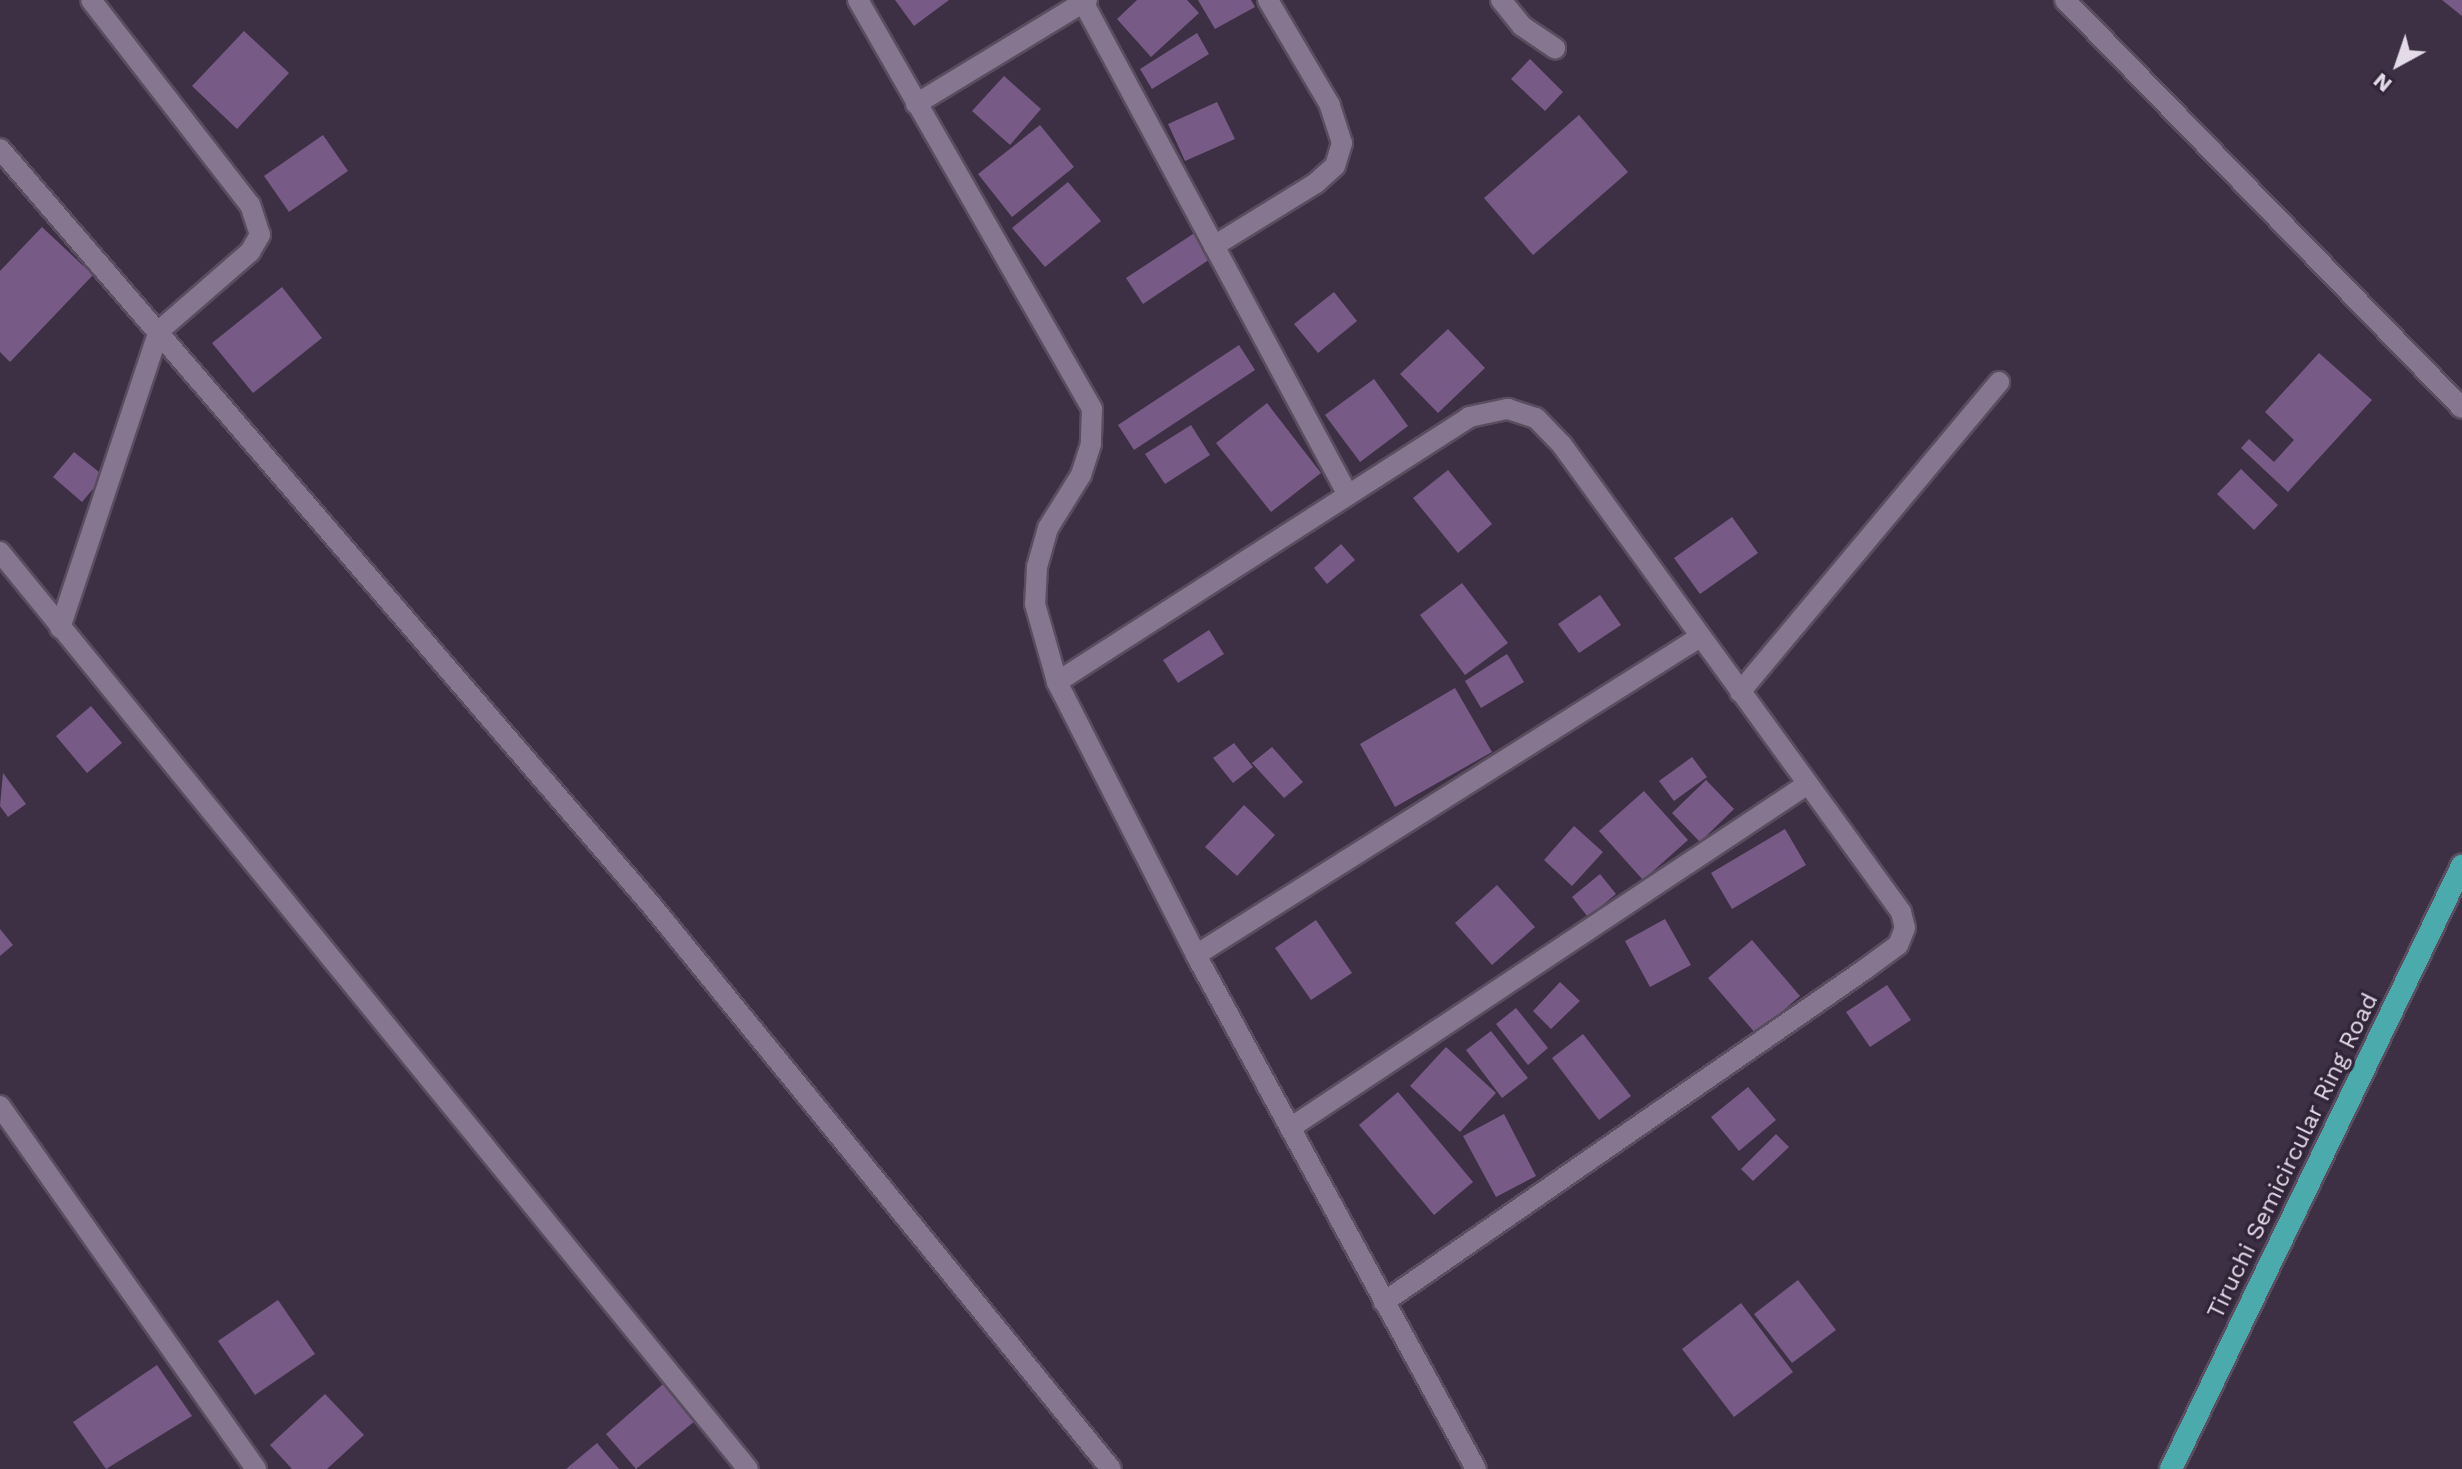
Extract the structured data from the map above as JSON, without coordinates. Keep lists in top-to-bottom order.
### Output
{
  "streets": {
    "highway": ["Tiruchi Semicircular Ring Road"]
  },
  "north": "bottom left"
}
